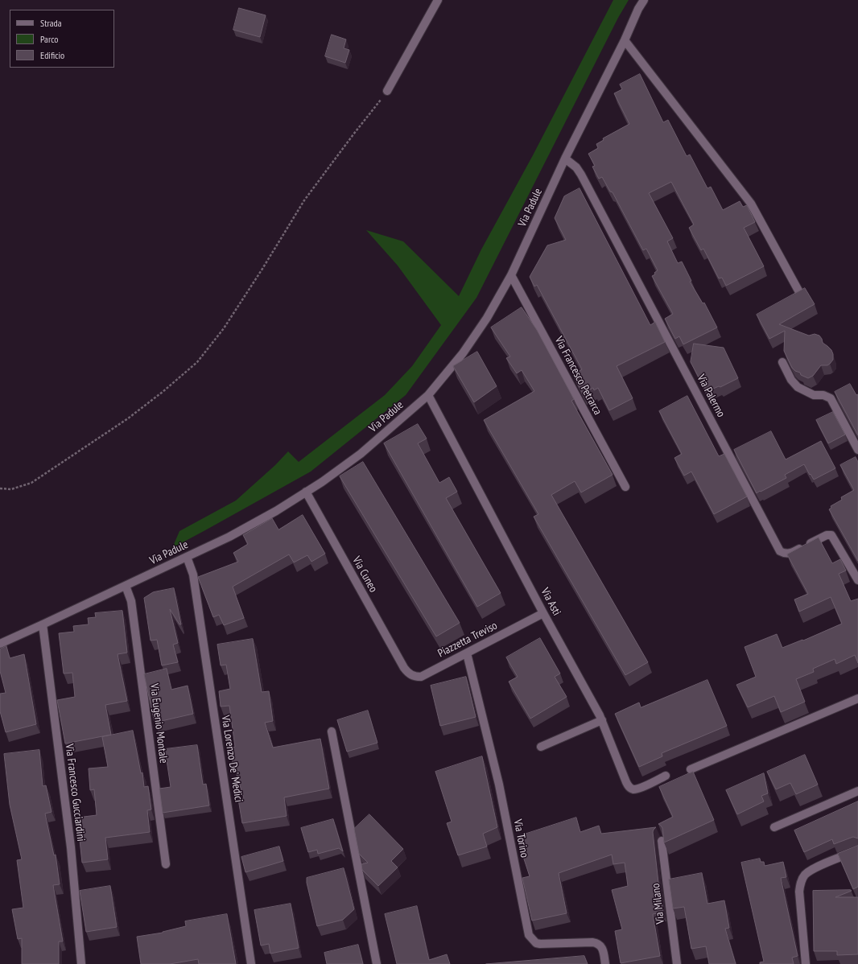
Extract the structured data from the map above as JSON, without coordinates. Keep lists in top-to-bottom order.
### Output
{
  "streets": {
    "street": [
      "Via Padule",
      "Via Francesco Petrarca",
      "Via Palermo",
      "Via Cuneo",
      "Via Asti",
      "Piazzetta Treviso",
      "Via Eugenio Montale",
      "Via Lorenzo De' Medici",
      "Via Francesco Gucciardini",
      "Via Torino",
      "Via Milano"
    ]
  },
  "crossings": [
    ["Via Padule", "Via Francesco Petrarca"],
    ["Via Padule", "Via Palermo"],
    ["Via Padule", "Via Cuneo"],
    ["Via Padule", "Via Asti"],
    ["Via Padule", "Via Eugenio Montale"],
    ["Via Padule", "Via Lorenzo De' Medici"],
    ["Via Padule", "Via Francesco Gucciardini"],
    ["Via Cuneo", "Piazzetta Treviso"],
    ["Via Asti", "Piazzetta Treviso"],
    ["Piazzetta Treviso", "Via Torino"]
  ],
  "legend": ["Strada", "Parco", "Edificio"]
}
